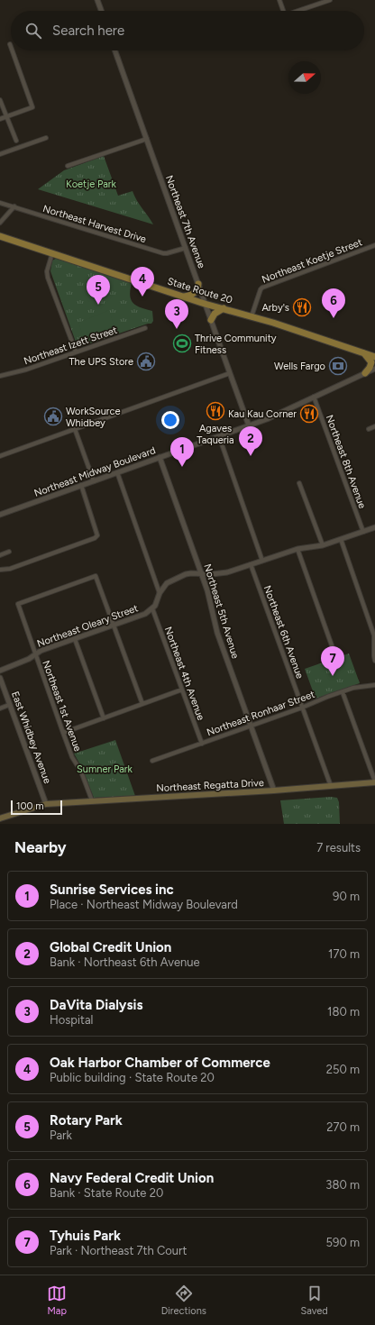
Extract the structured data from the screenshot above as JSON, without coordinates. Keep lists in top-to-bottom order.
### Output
{
  "streets": {
    "main road": ["State Route 20", "Northeast Regatta Drive"],
    "street": [
      "Northeast 7th Avenue",
      "Northeast Harvest Drive",
      "Northeast Koetje Street",
      "Northeast Izett Street",
      "Northeast 8th Avenue",
      "Northeast Midway Boulevard",
      "Northeast 5th Avenue",
      "Northeast Oleary Street",
      "Northeast 6th Avenue",
      "Northeast 4th Avenue",
      "Northeast 1st Avenue",
      "Northeast Ronhaar Street",
      "East Whidbey Avenue"
    ]
  },
  "crossings": [
    ["Northeast 7th Avenue", "Northeast Harvest Drive"],
    ["Northeast 7th Avenue", "State Route 20"],
    ["Northeast 7th Avenue", "Northeast Midway Boulevard"],
    ["Northeast Koetje Street", "State Route 20"],
    ["Northeast 8th Avenue", "Northeast Midway Boulevard"],
    ["Northeast 8th Avenue", "Northeast Oleary Street"],
    ["Northeast Midway Boulevard", "Northeast 5th Avenue"],
    ["Northeast 5th Avenue", "Northeast Oleary Street"],
    ["Northeast 5th Avenue", "Northeast Ronhaar Street"],
    ["Northeast 5th Avenue", "Northeast Regatta Drive"],
    ["Northeast Oleary Street", "Northeast 6th Avenue"],
    ["Northeast Oleary Street", "Northeast 4th Avenue"],
    ["Northeast Oleary Street", "Northeast 1st Avenue"],
    ["Northeast 6th Avenue", "Northeast Ronhaar Street"],
    ["Northeast 6th Avenue", "Northeast Regatta Drive"],
    ["Northeast 4th Avenue", "Northeast Ronhaar Street"],
    ["Northeast 1st Avenue", "Northeast Regatta Drive"],
    ["East Whidbey Avenue", "Northeast Regatta Drive"]
  ],
  "parks": ["Koetje Park", "Sumner Park"],
  "places": {
    "restaurant": ["Arby's", "Agaves Taqueria", "Kau Kau Corner"],
    "sports": ["Thrive Community Fitness"],
    "public building": ["The UPS Store", "WorkSource Whidbey"],
    "bank": ["Wells Fargo"]
  },
  "scale_bar": "100 m",
  "north": "right",
  "page": {
    "search": "Search here",
    "pins": [
      "4",
      "5",
      "6",
      "3",
      "2",
      "1",
      "7"
    ],
    "scale": "100 m",
    "heading": ["Nearby", "7 results"],
    "list": [
      {
        "mark": "1",
        "name": "Sunrise Services inc",
        "note": "Place · Northeast Midway Boulevard",
        "value": "90 m"
      },
      {
        "mark": "2",
        "name": "Global Credit Union",
        "note": "Bank · Northeast 6th Avenue",
        "value": "170 m"
      },
      {
        "mark": "3",
        "name": "DaVita Dialysis",
        "note": "Hospital",
        "value": "180 m"
      },
      {
        "mark": "4",
        "name": "Oak Harbor Chamber of Commerce",
        "note": "Public building · State Route 20",
        "value": "250 m"
      },
      {
        "mark": "5",
        "name": "Rotary Park",
        "note": "Park",
        "value": "270 m"
      },
      {
        "mark": "6",
        "name": "Navy Federal Credit Union",
        "note": "Bank · State Route 20",
        "value": "380 m"
      },
      {
        "mark": "7",
        "name": "Tyhuis Park",
        "note": "Park · Northeast 7th Court",
        "value": "590 m"
      }
    ],
    "nav": ["Map", "Directions", "Saved"]
  }
}
